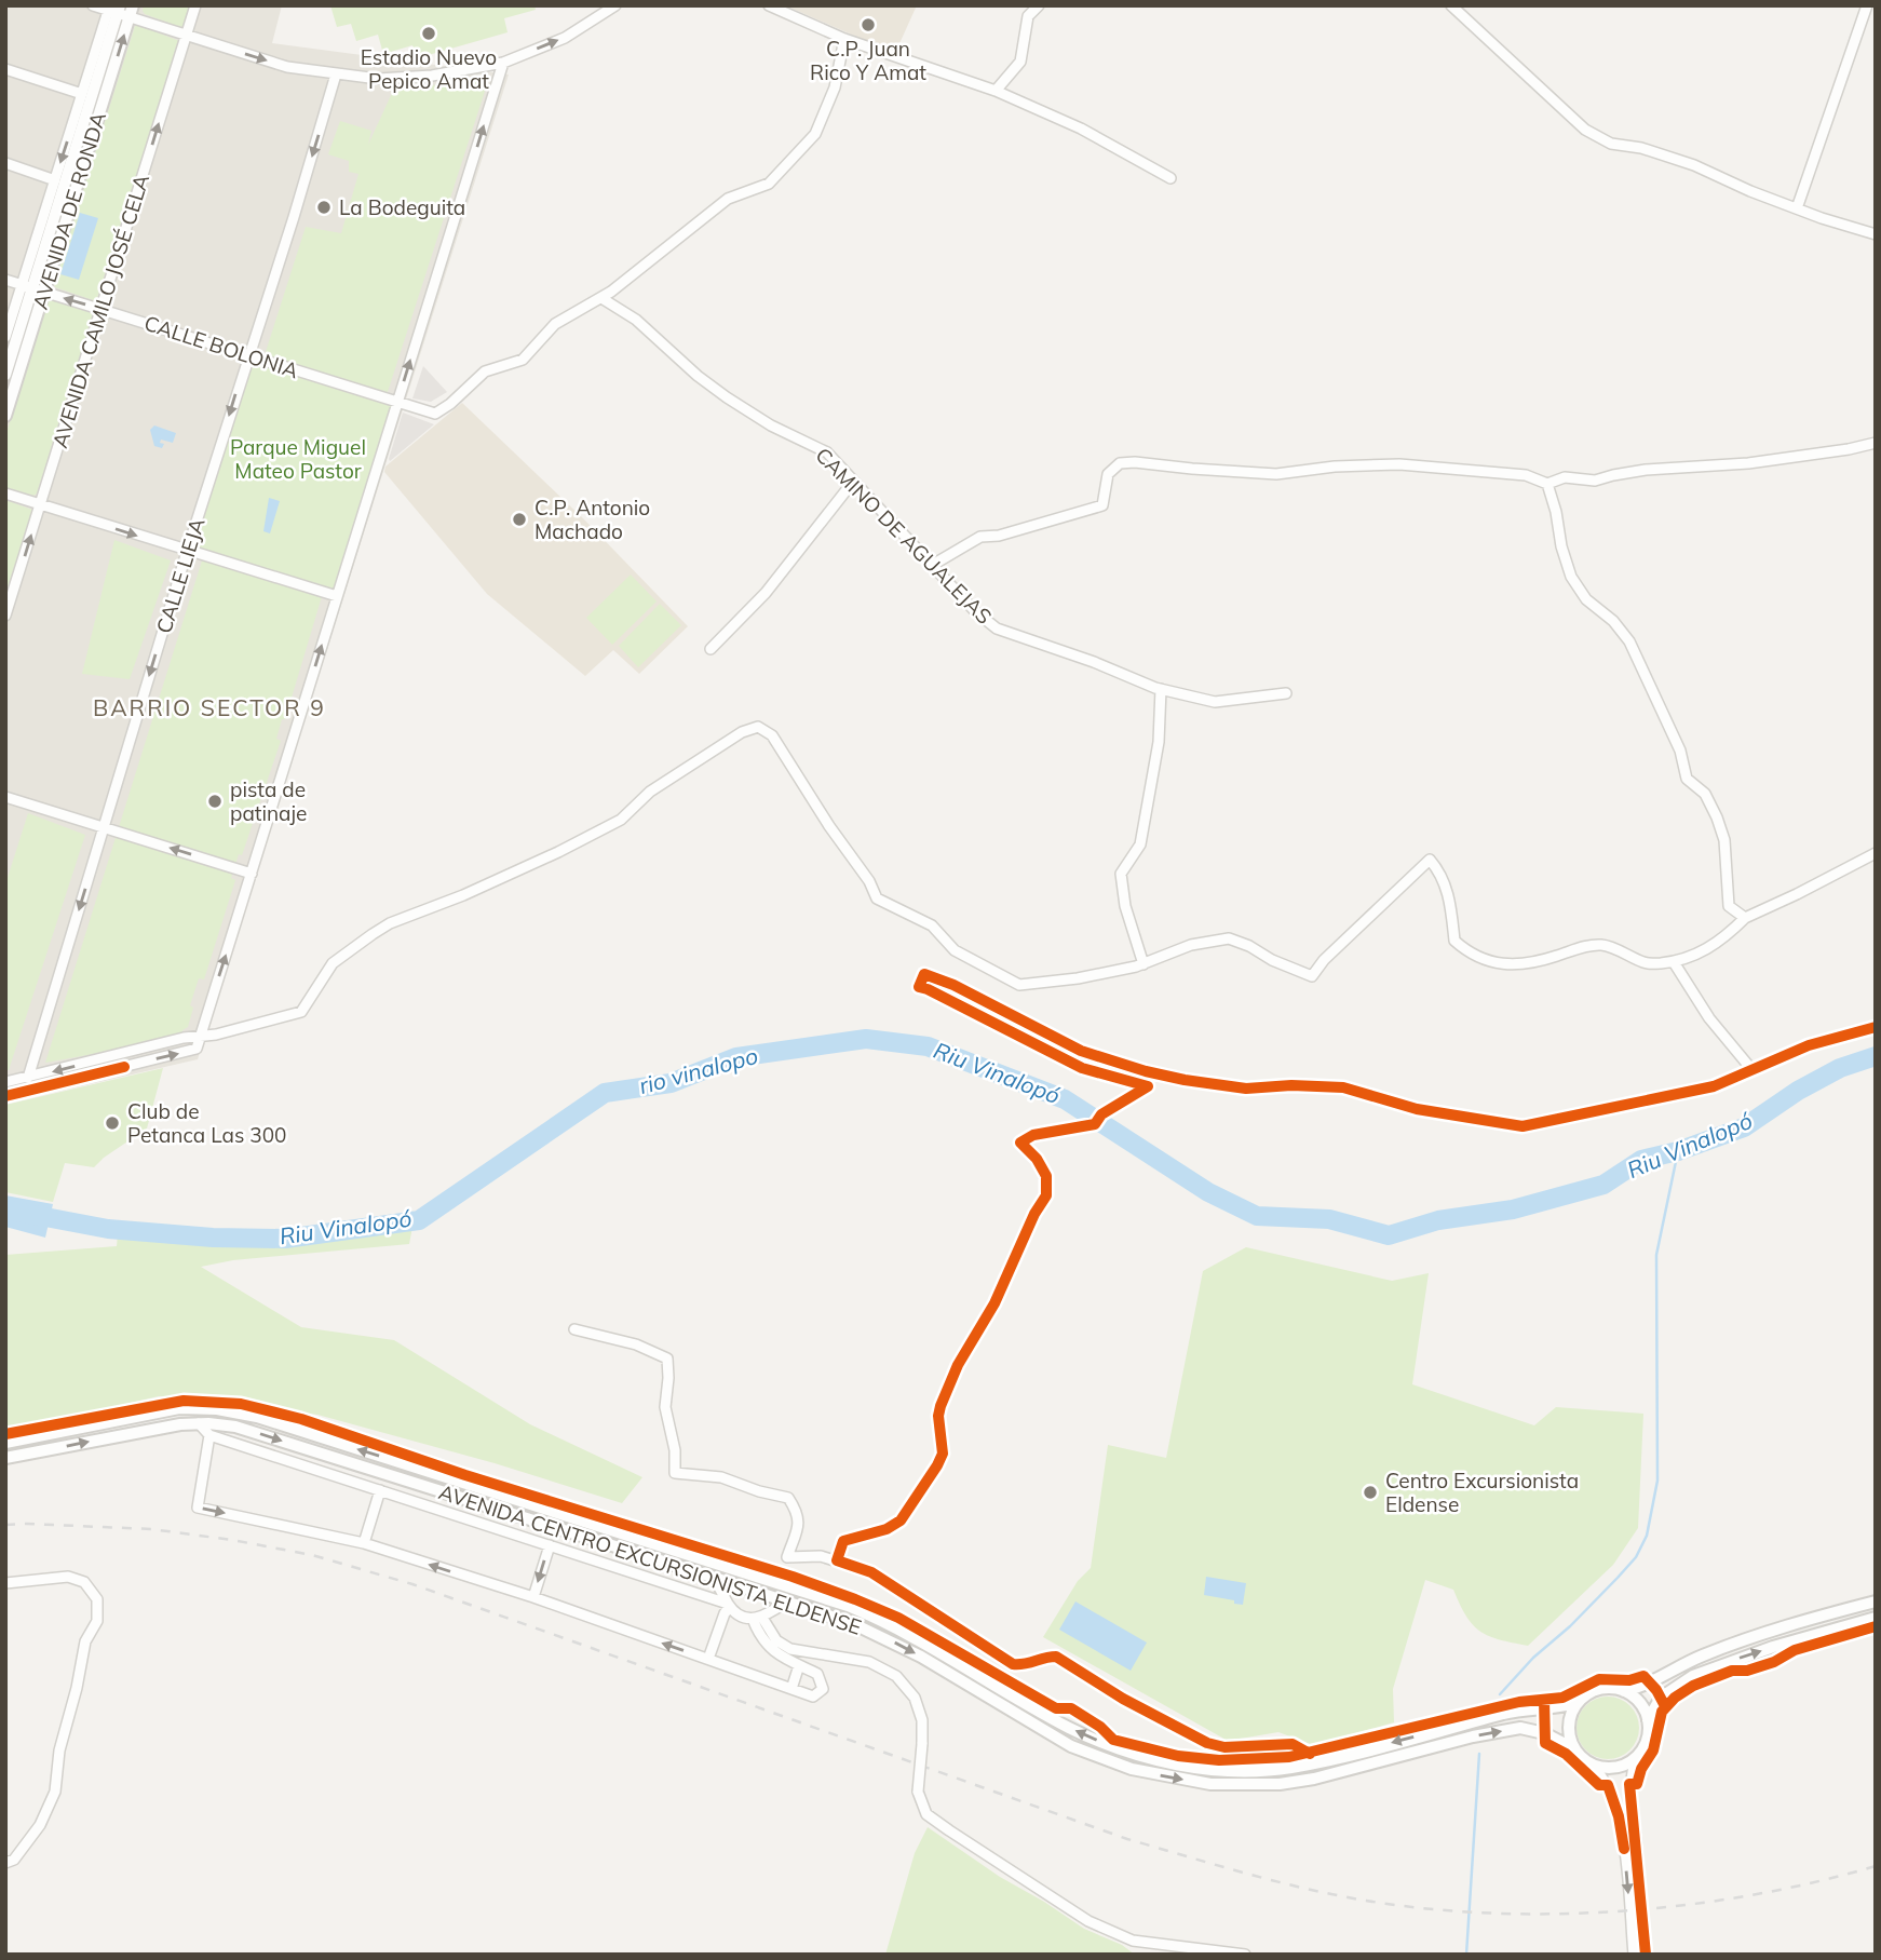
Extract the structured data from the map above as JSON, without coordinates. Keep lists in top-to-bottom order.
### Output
{
  "streets": {
    "street": [
      "AVENIDA DE RONDA",
      "AVENIDA CAMILO JOSÉ CELA",
      "CALLE BOLONIA",
      "CAMINO DE AGUALEJAS",
      "CALLE LIEJA",
      "AVENIDA CENTRO EXCURSIONISTA ELDENSE"
    ]
  },
  "crossings": [
    ["AVENIDA DE RONDA", "CALLE BOLONIA"],
    ["AVENIDA CAMILO JOSÉ CELA", "CALLE BOLONIA"],
    ["CALLE BOLONIA", "CAMINO DE AGUALEJAS"],
    ["CALLE BOLONIA", "CALLE LIEJA"]
  ],
  "one_way": ["AVENIDA CAMILO JOSÉ CELA", "CALLE LIEJA"],
  "districts": ["BARRIO SECTOR 9"],
  "water": ["rio vinalopo", "Riu Vinalopó"],
  "parks": ["Parque Miguel Mateo Pastor"],
  "places": [
    "C.P. Juan Rico Y Amat",
    "Estadio Nuevo Pepico Amat",
    "La Bodeguita",
    "C.P. Antonio Machado",
    "pista de patinaje",
    "Club de Petanca Las 300",
    "Centro Excursionista Eldense"
  ]
}
